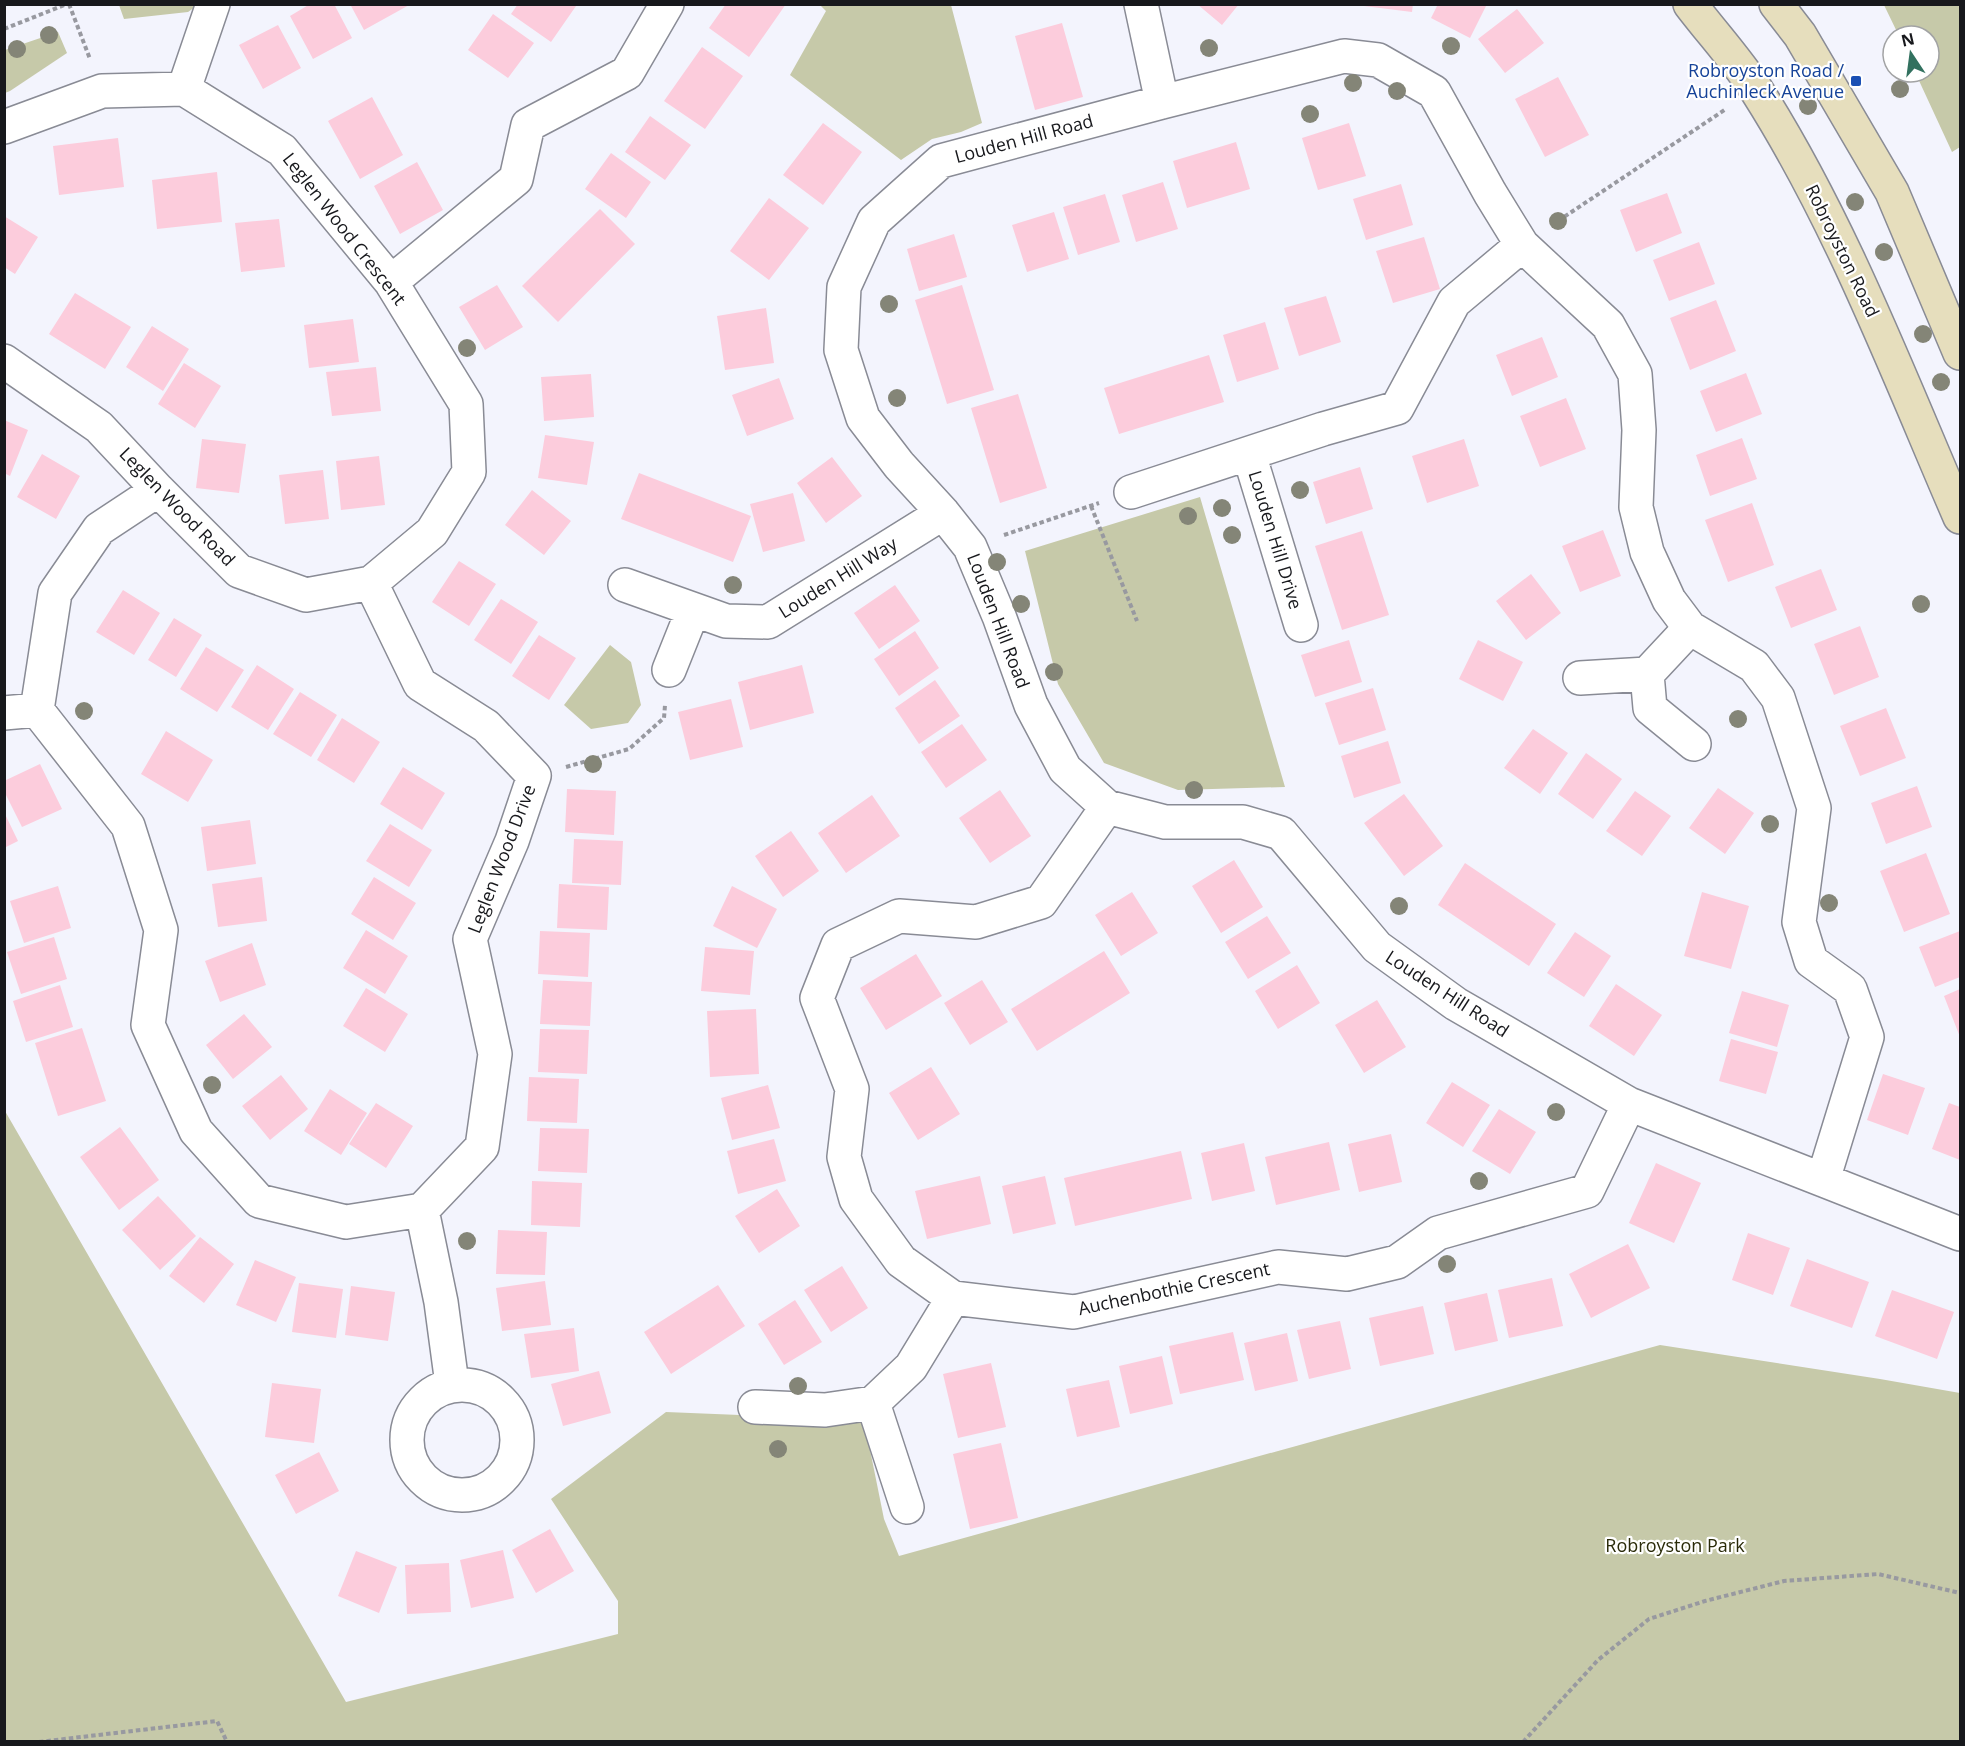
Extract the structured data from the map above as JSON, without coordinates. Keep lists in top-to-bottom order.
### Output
{
  "streets": {
    "main road": ["Robroyston Road"],
    "street": [
      "Louden Hill Road",
      "Leglen Wood Crescent",
      "Leglen Wood Road",
      "Louden Hill Drive",
      "Louden Hill Way",
      "Leglen Wood Drive",
      "Auchenbothie Crescent"
    ]
  },
  "crossings": [
    ["Louden Hill Road", "Louden Hill Drive"],
    ["Louden Hill Road", "Louden Hill Way"],
    ["Louden Hill Road", "Auchenbothie Crescent"],
    ["Leglen Wood Crescent", "Leglen Wood Road"],
    ["Leglen Wood Crescent", "Leglen Wood Drive"],
    ["Leglen Wood Road", "Leglen Wood Drive"]
  ],
  "parks": ["Robroyston Park"],
  "places": {
    "transit": ["Robroyston Road / Auchinleck Avenue"]
  },
  "north": "top"
}
